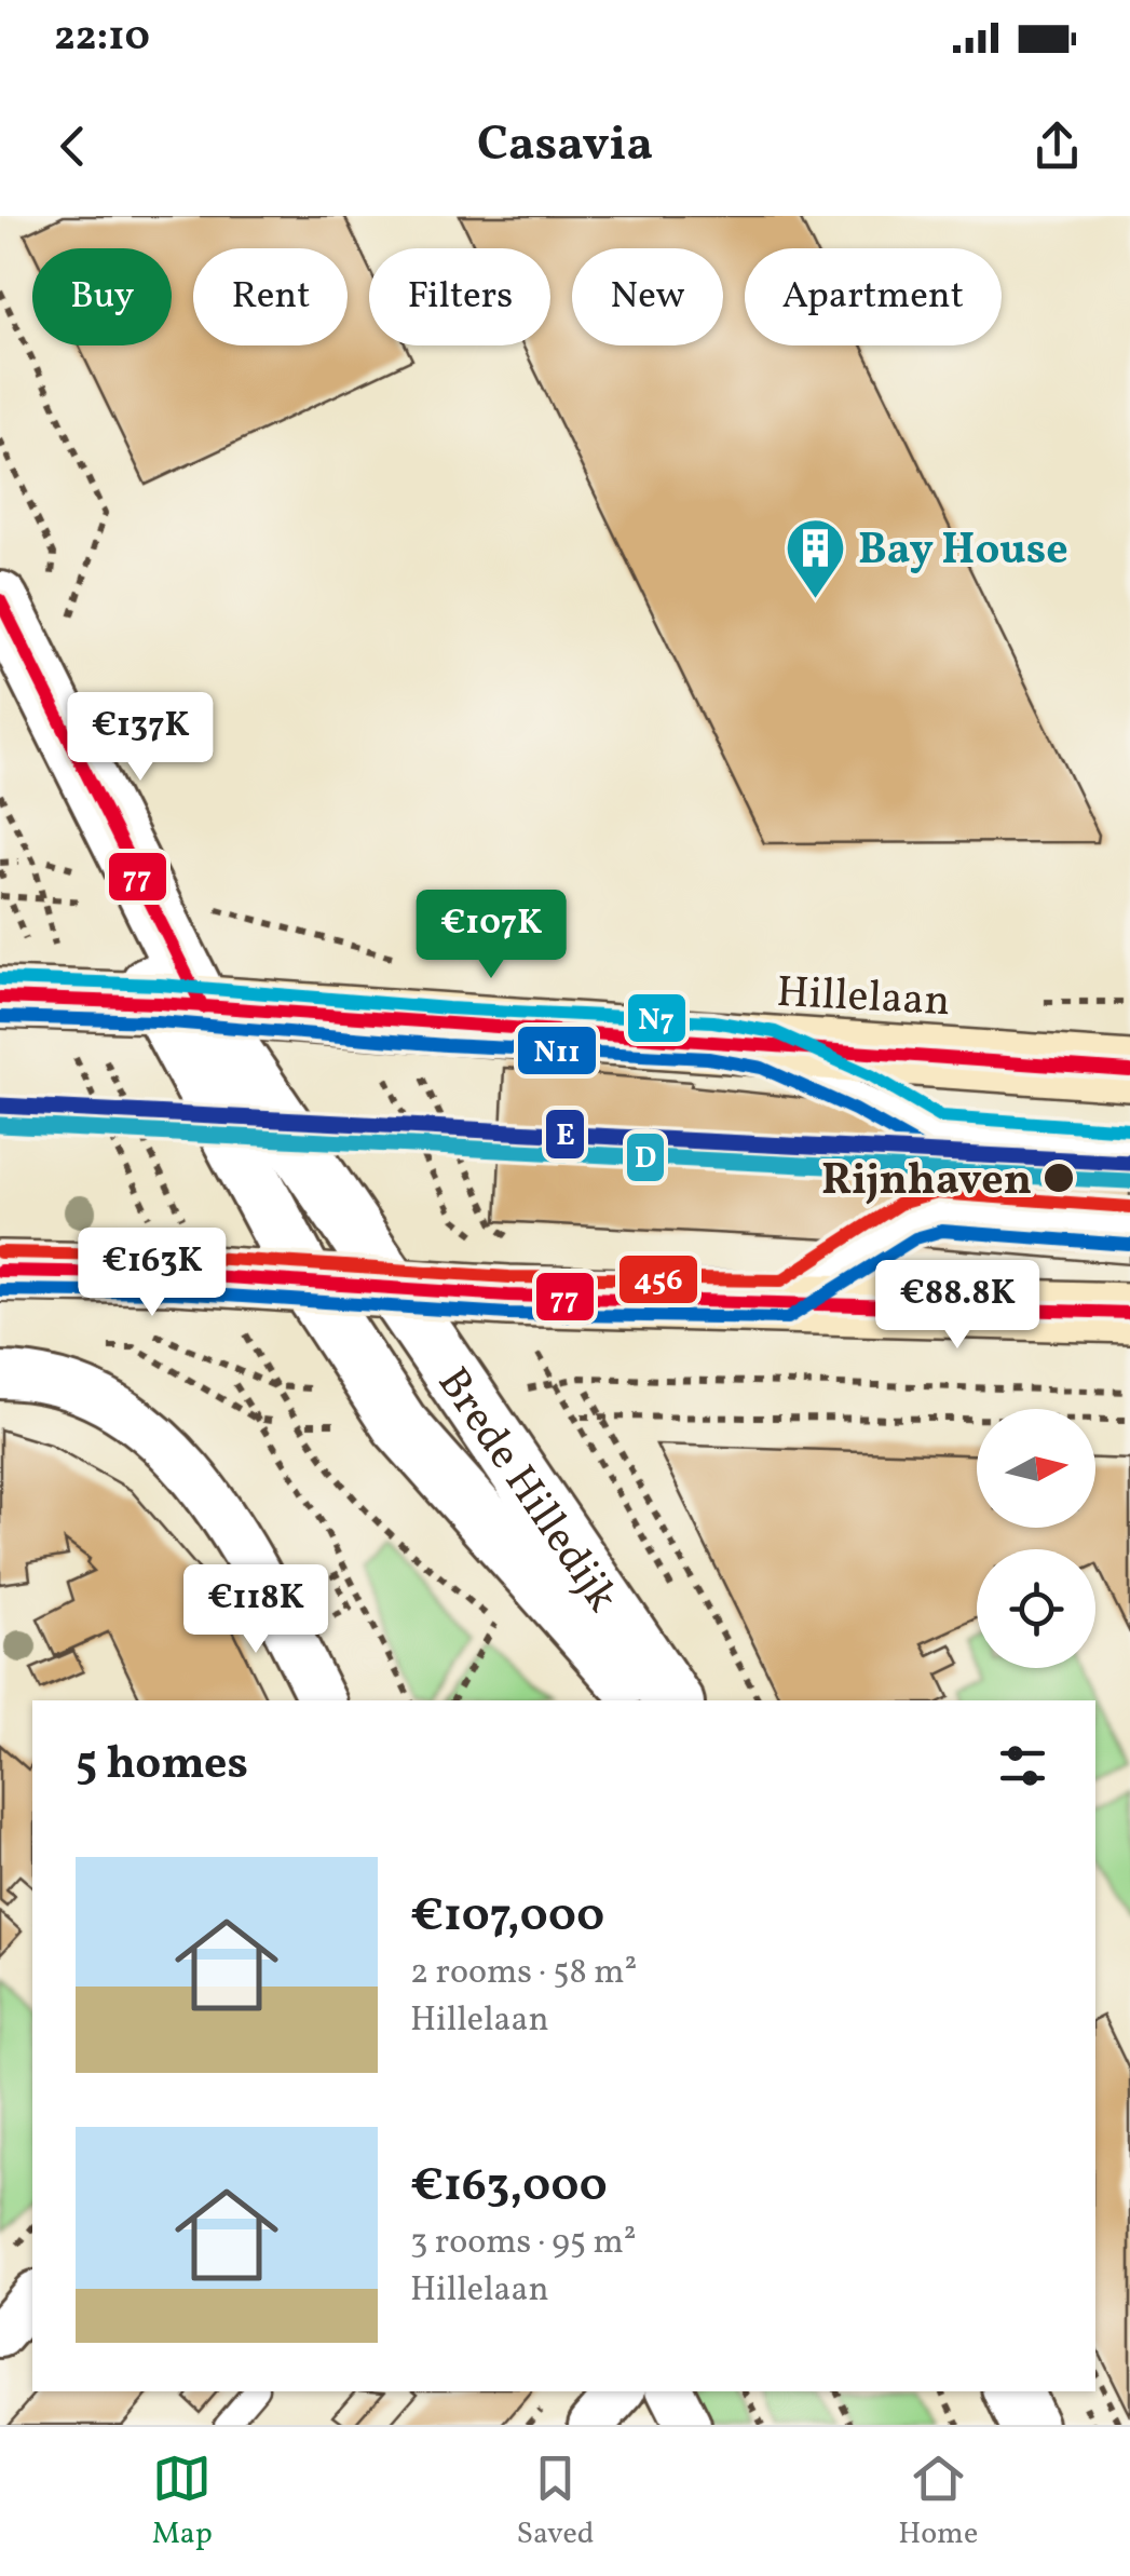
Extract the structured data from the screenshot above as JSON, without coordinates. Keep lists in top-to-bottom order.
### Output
{
  "streets": {
    "main road": ["Hillelaan"],
    "street": ["Brede Hilledijk"]
  },
  "crossings": [
    ["Hillelaan", "Brede Hilledijk"]
  ],
  "places": {
    "building": ["Bay House"],
    "other": ["Rijnhaven"]
  },
  "lines": [
    "transit line 77",
    "transit line N7",
    "transit line N11",
    "transit line E",
    "transit line D",
    "transit line 456"
  ],
  "north": "right",
  "page": {
    "status": "22:10",
    "header": "Casavia",
    "chip": [
      "Buy",
      "Rent",
      "Filters",
      "New",
      "Apartment"
    ],
    "price": [
      "€137K",
      "€107K",
      "€163K",
      "€88.8K",
      "€118K"
    ],
    "heading": "5 homes",
    "list": [
      {
        "name": "€107,000",
        "note": "2 rooms · 58 m² · Hillelaan"
      },
      {
        "name": "€163,000",
        "note": "3 rooms · 95 m² · Hillelaan"
      }
    ],
    "tabs": ["Map", "Saved", "Home"]
  }
}
